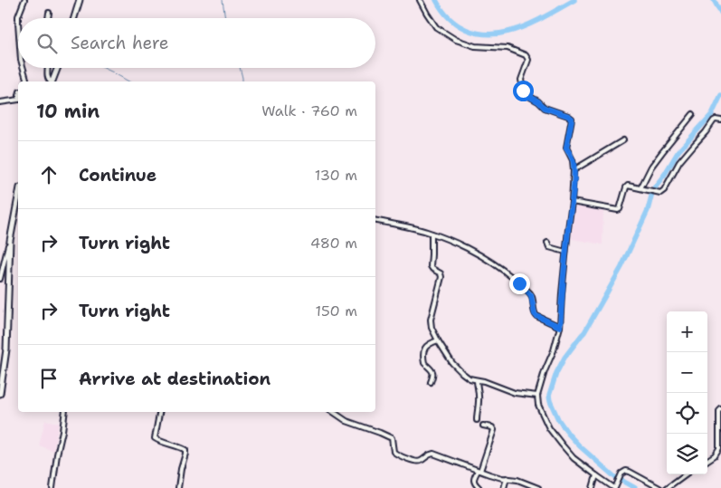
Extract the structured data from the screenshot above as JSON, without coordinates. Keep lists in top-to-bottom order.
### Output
{
  "page": {
    "search": "Search here",
    "heading": ["10 min", "Walk · 760 m"],
    "list": [
      ["Continue", "130 m"],
      ["Turn right", "480 m"],
      ["Turn right", "150 m"],
      "Arrive at destination"
    ],
    "map_buttons": ["+", "−"]
  }
}
